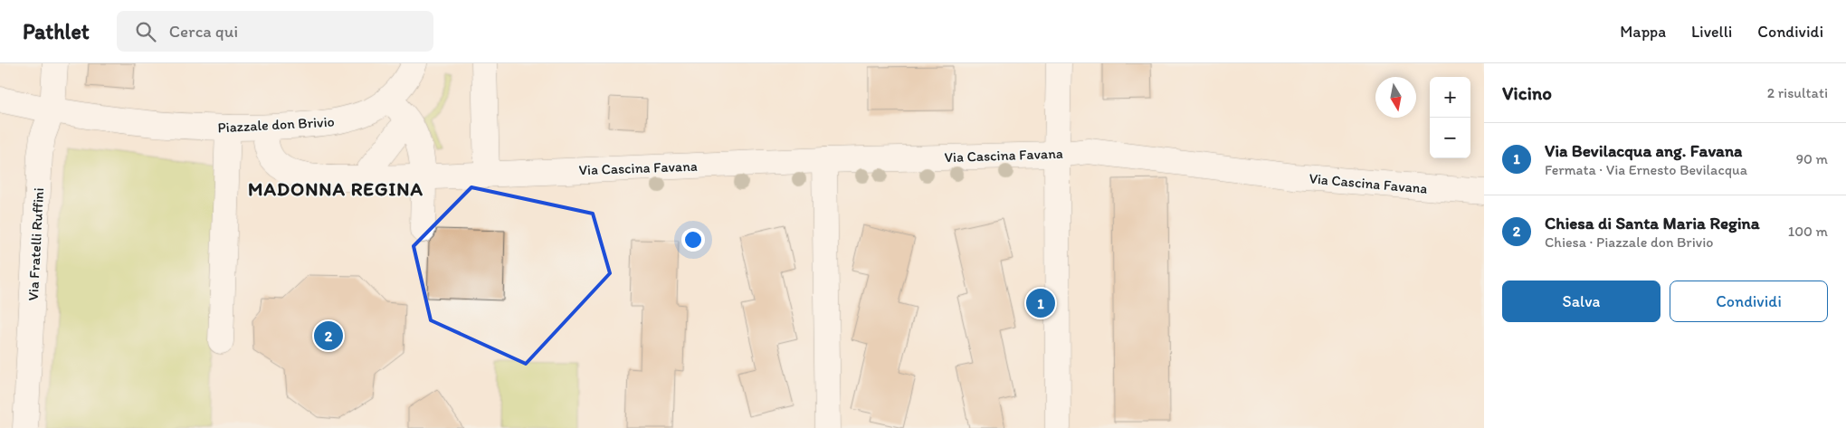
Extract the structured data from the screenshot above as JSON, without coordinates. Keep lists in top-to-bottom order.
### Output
{
  "streets": {
    "street": ["Piazzale don Brivio", "Via Cascina Favana", "Via Fratelli Ruffini"]
  },
  "crossings": [
    ["Piazzale don Brivio", "Via Fratelli Ruffini"]
  ],
  "districts": ["MADONNA REGINA"],
  "north": "bottom",
  "page": {
    "header": "Pathlet",
    "search": "Cerca qui",
    "nav": ["Mappa", "Livelli", "Condividi"],
    "heading": ["Vicino", "2 risultati"],
    "map_buttons": ["+", "−"],
    "list": [
      {
        "mark": "1",
        "name": "Via Bevilacqua ang. Favana",
        "note": "Fermata · Via Ernesto Bevilacqua",
        "value": "90 m"
      },
      {
        "mark": "2",
        "name": "Chiesa di Santa Maria Regina",
        "note": "Chiesa · Piazzale don Brivio",
        "value": "100 m"
      }
    ],
    "buttons": ["Salva", "Condividi"],
    "pins": ["1", "2"]
  }
}
